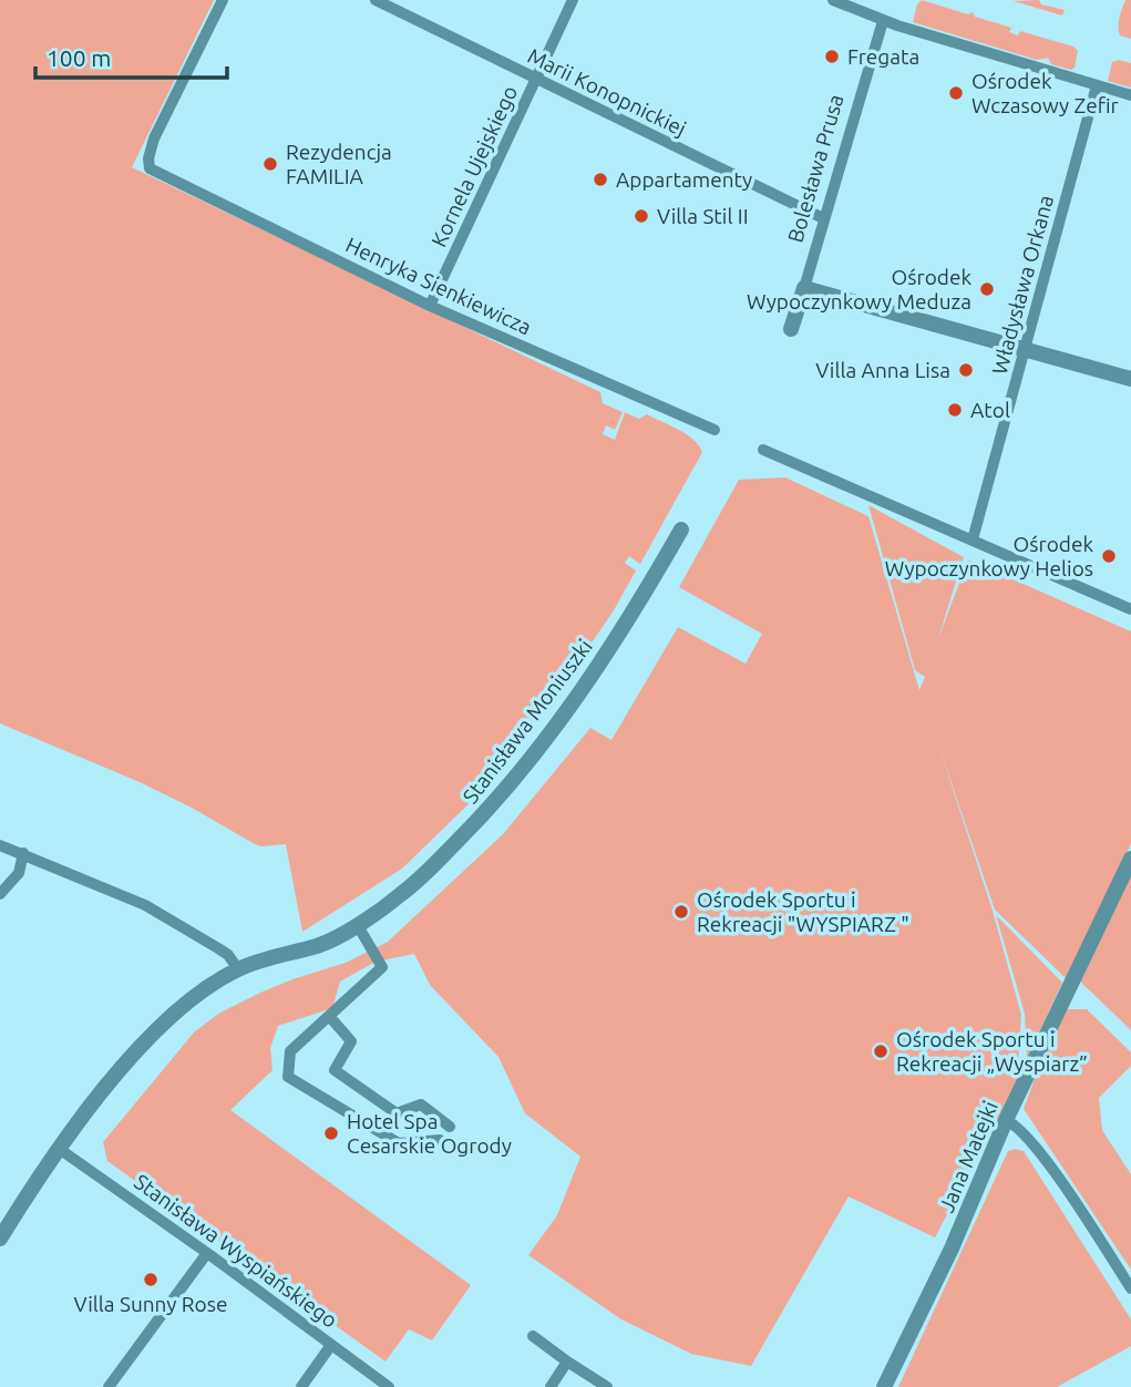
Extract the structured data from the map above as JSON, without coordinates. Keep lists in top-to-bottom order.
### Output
{
  "streets": {
    "street": [
      "Marii Konopnickiej",
      "Kornela Ujejskiego",
      "Bolesława Prusa",
      "Władysława Orkana",
      "Henryka Sienkiewicza",
      "Stanisława Moniuszki",
      "Jana Matejki",
      "Stanisława Wyspiańskiego"
    ]
  },
  "crossings": [
    ["Marii Konopnickiej", "Kornela Ujejskiego"],
    ["Marii Konopnickiej", "Bolesława Prusa"],
    ["Kornela Ujejskiego", "Henryka Sienkiewicza"],
    ["Stanisława Moniuszki", "Stanisława Wyspiańskiego"]
  ],
  "places": [
    "Fregata",
    "Ośrodek Wczasowy Zefir",
    "Rezydencja FAMILIA",
    "Appartamenty",
    "Villa Stil II",
    "Ośrodek Wypoczynkowy Meduza",
    "Villa Anna Lisa",
    "Atol",
    "Ośrodek Wypoczynkowy Helios",
    "Ośrodek Sportu i Rekreacji \"WYSPIARZ \"",
    "Ośrodek Sportu i Rekreacji „Wyspiarz”",
    "Hotel Spa Cesarskie Ogrody",
    "Villa Sunny Rose"
  ],
  "scale_bar": "100 m"
}
